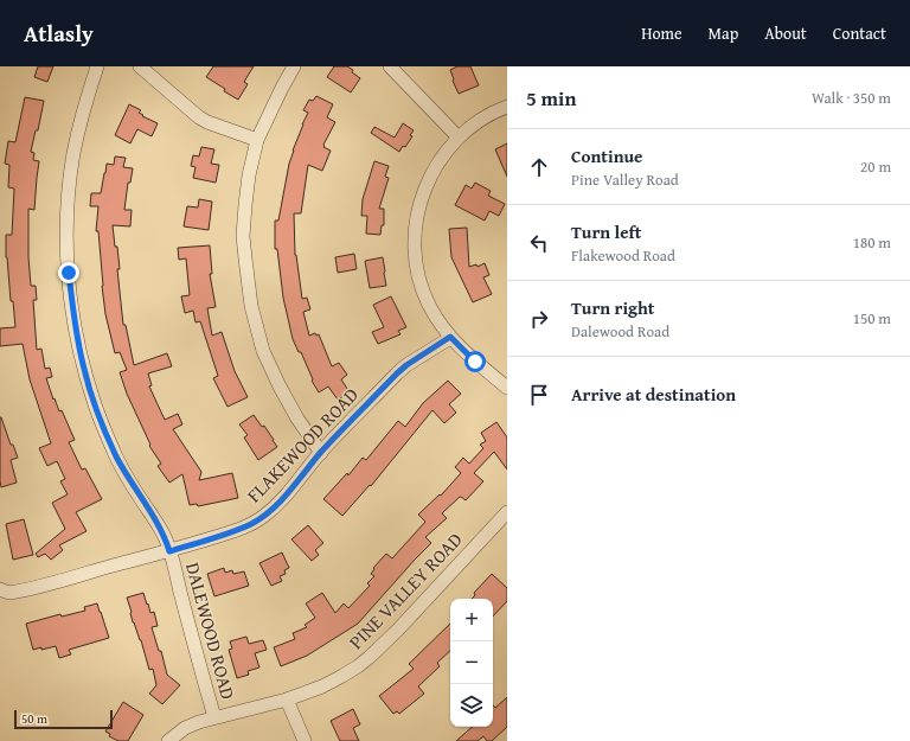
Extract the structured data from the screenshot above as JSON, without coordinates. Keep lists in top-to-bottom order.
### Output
{
  "streets": {
    "street": ["FLAKEWOOD ROAD", "PINE VALLEY ROAD", "DALEWOOD ROAD"]
  },
  "crossings": [
    ["FLAKEWOOD ROAD", "DALEWOOD ROAD"],
    ["PINE VALLEY ROAD", "DALEWOOD ROAD"]
  ],
  "scale_bar": "50 m",
  "page": {
    "header": "Atlasly",
    "nav": [
      "Home",
      "Map",
      "About",
      "Contact"
    ],
    "heading": ["5 min", "Walk · 350 m"],
    "list": [
      ["Continue", "Pine Valley Road", "20 m"],
      ["Turn left", "Flakewood Road", "180 m"],
      ["Turn right", "Dalewood Road", "150 m"],
      "Arrive at destination"
    ],
    "map_buttons": ["+", "−"],
    "scale": "50 m"
  }
}
